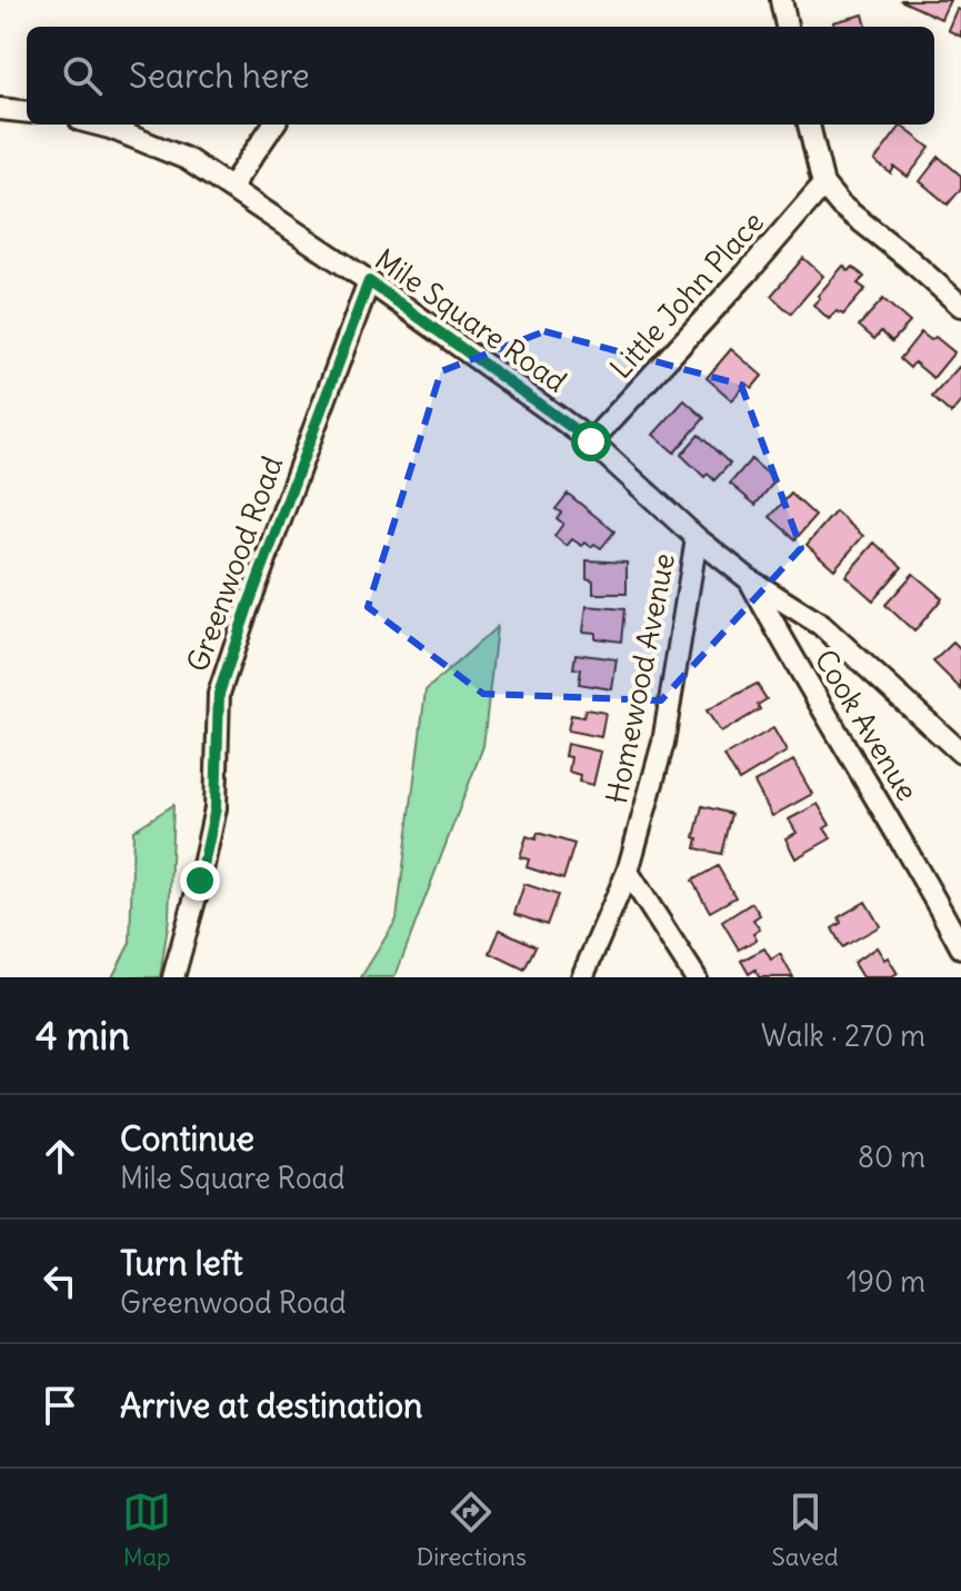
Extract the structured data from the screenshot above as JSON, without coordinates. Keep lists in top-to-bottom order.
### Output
{
  "streets": {
    "street": [
      "Little John Place",
      "Mile Square Road",
      "Greenwood Road",
      "Homewood Avenue",
      "Cook Avenue"
    ]
  },
  "crossings": [
    ["Little John Place", "Mile Square Road"],
    ["Mile Square Road", "Greenwood Road"],
    ["Mile Square Road", "Homewood Avenue"],
    ["Mile Square Road", "Cook Avenue"]
  ],
  "page": {
    "search": "Search here",
    "heading": ["4 min", "Walk · 270 m"],
    "list": [
      ["Continue", "Mile Square Road", "80 m"],
      ["Turn left", "Greenwood Road", "190 m"],
      "Arrive at destination"
    ],
    "nav": ["Map", "Directions", "Saved"]
  }
}
